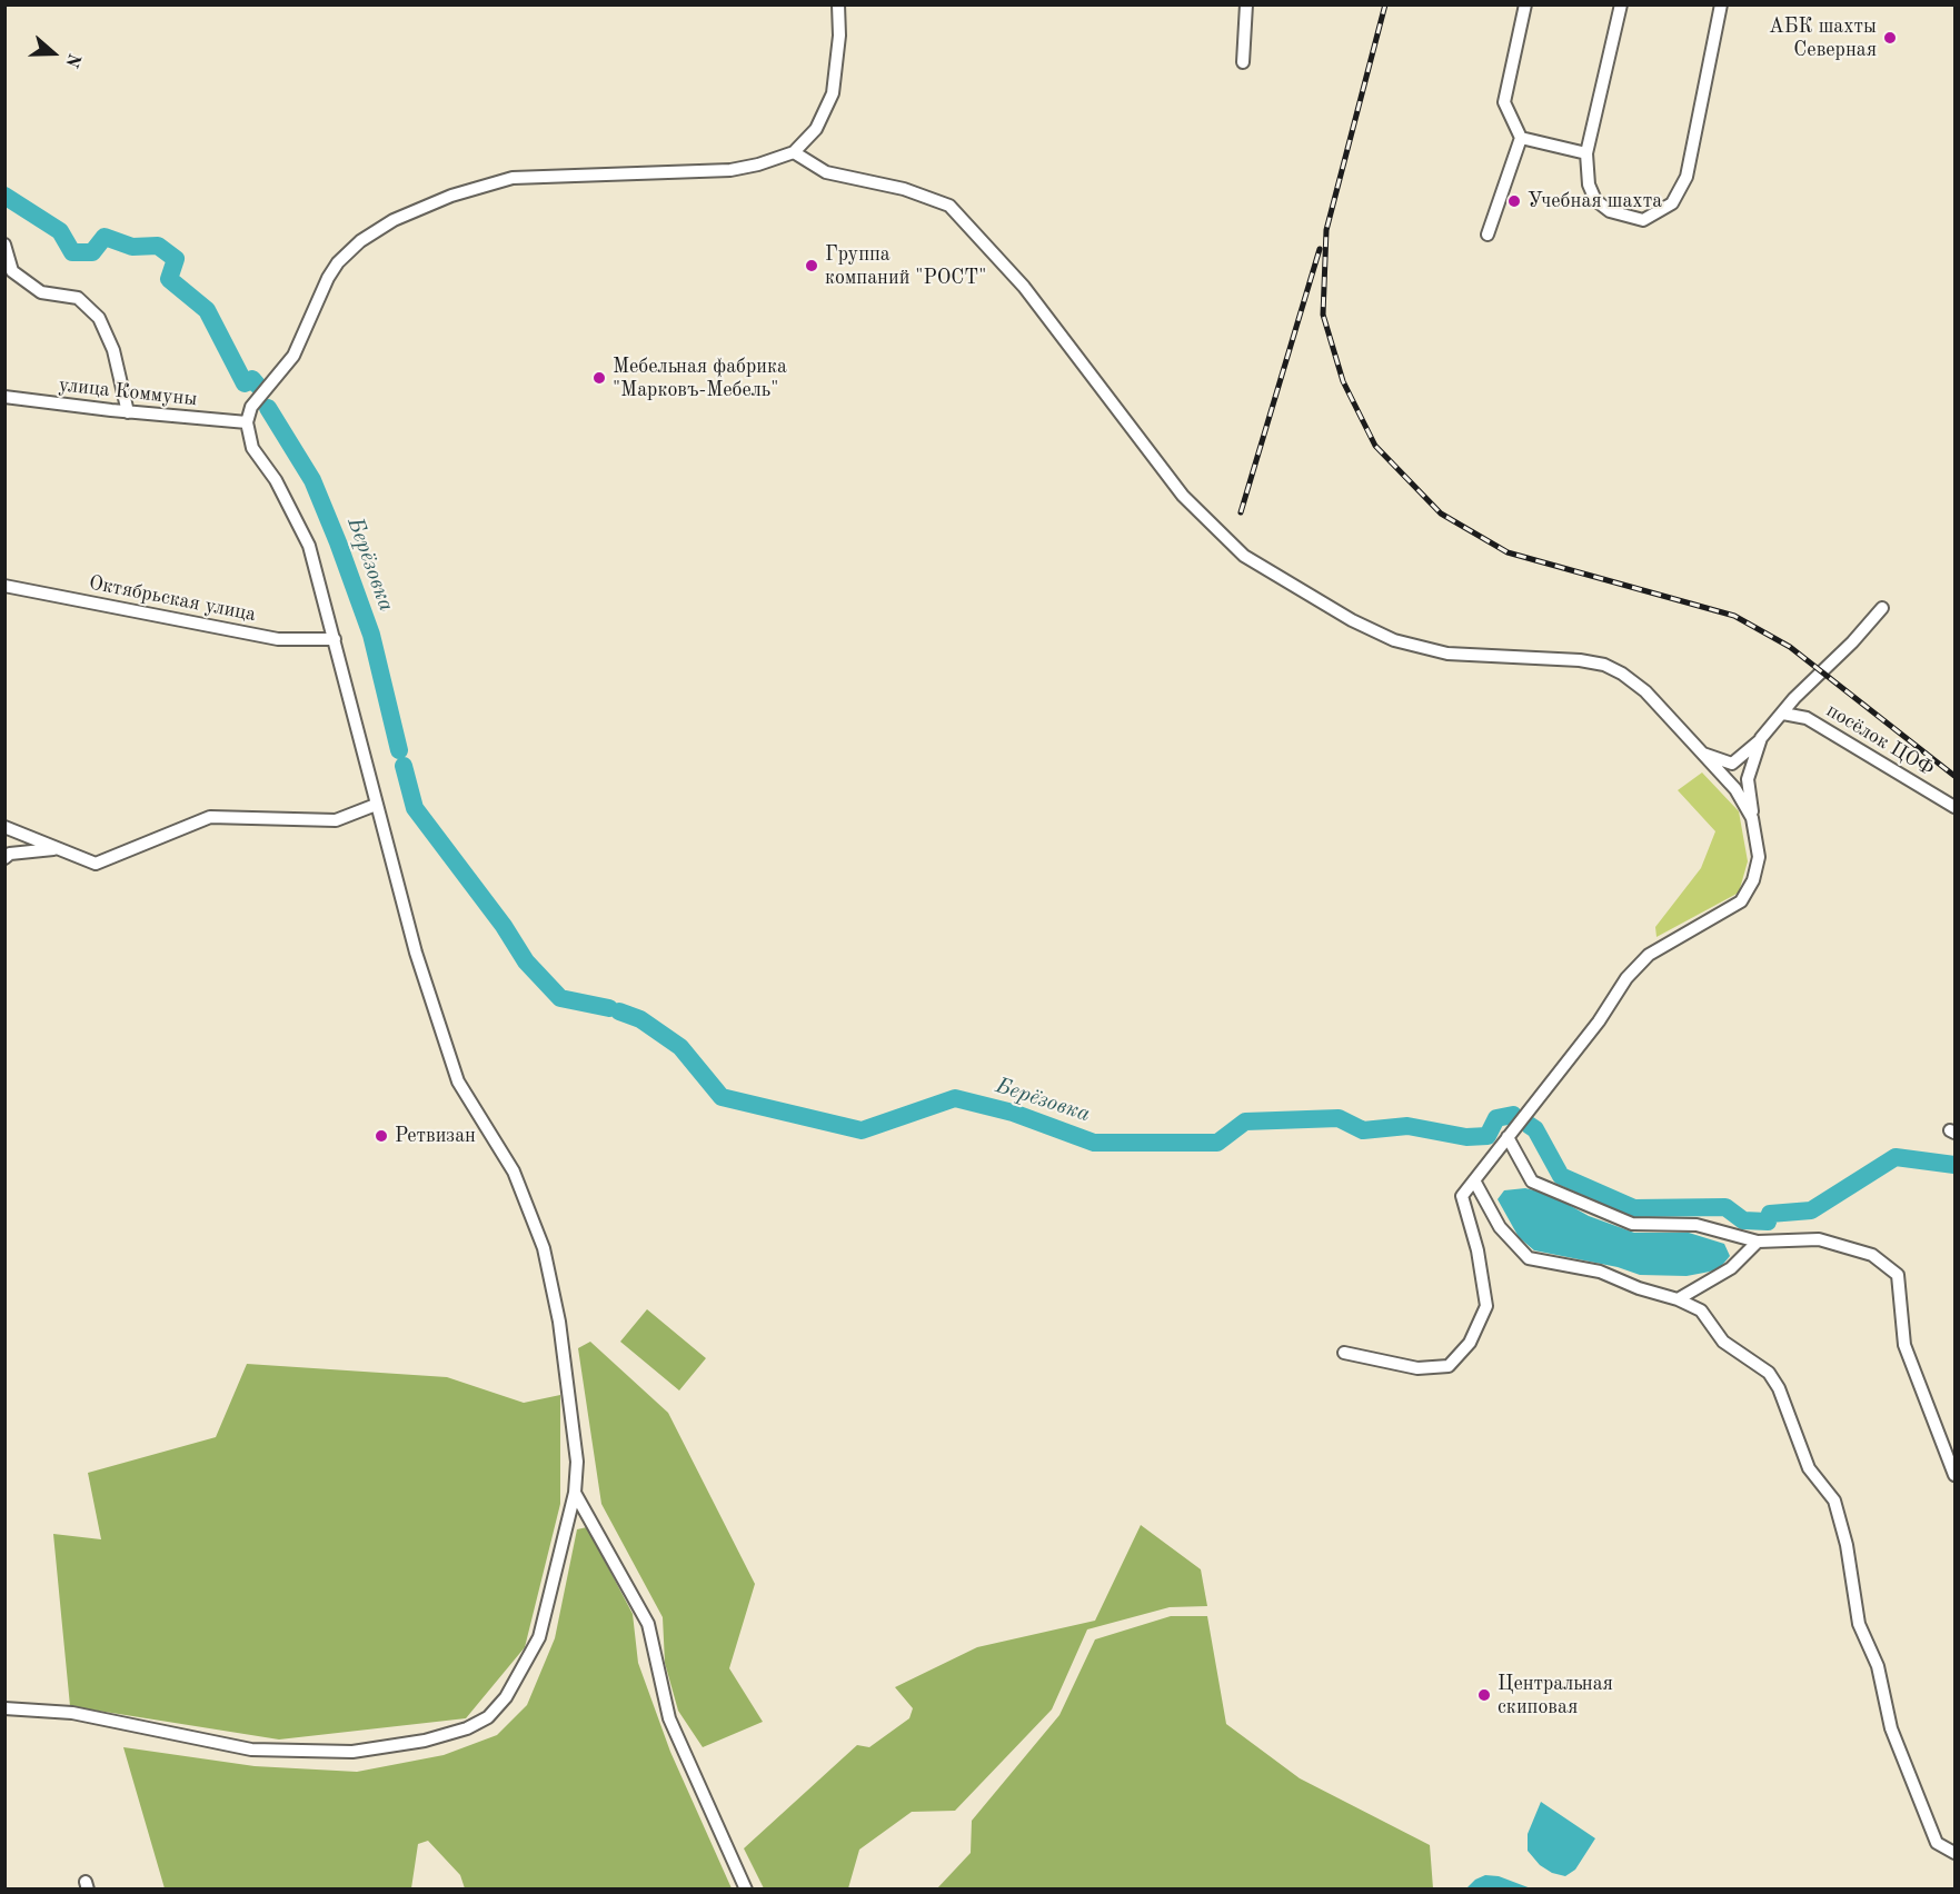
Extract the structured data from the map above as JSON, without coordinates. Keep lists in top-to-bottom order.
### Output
{
  "streets": {
    "street": ["улица Коммуны", "Октябрьская улица", "посёлок ЦОФ"]
  },
  "water": ["Берёзовка"],
  "places": [
    "АБК шахты Северная",
    "Учебная шахта",
    "Группа компаний \"РОСТ\"",
    "Мебельная фабрика \"Марковъ-Мебель\"",
    "Ретвизан",
    "Центральная скиповая"
  ],
  "north": "right"
}
